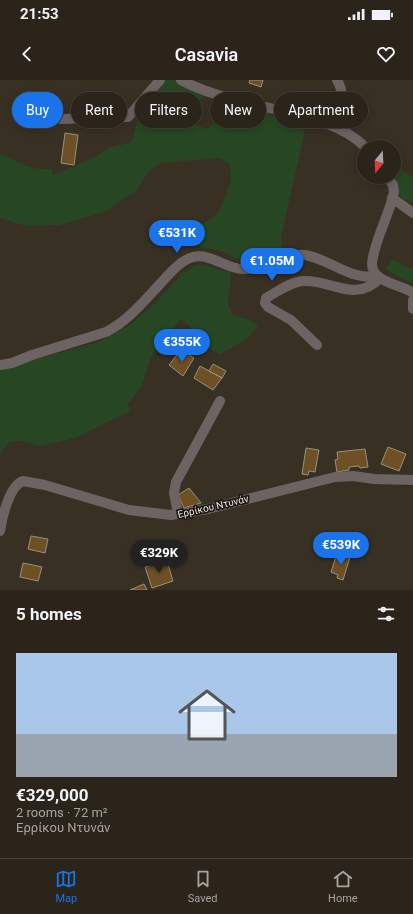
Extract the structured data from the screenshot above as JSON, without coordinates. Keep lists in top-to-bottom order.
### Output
{
  "streets": {
    "street": ["Ερρίκου Ντυνάν"]
  },
  "north": "bottom",
  "page": {
    "status": "21:53",
    "header": "Casavia",
    "chip": [
      "Buy",
      "Rent",
      "Filters",
      "New",
      "Apartment"
    ],
    "price": [
      "€531K",
      "€1.05M",
      "€355K",
      "€539K",
      "€329K"
    ],
    "heading": "5 homes",
    "list": [
      {
        "name": "€329,000",
        "note": "2 rooms · 72 m² · Ερρίκου Ντυνάν"
      }
    ],
    "tabs": ["Map", "Saved", "Home"]
  }
}
